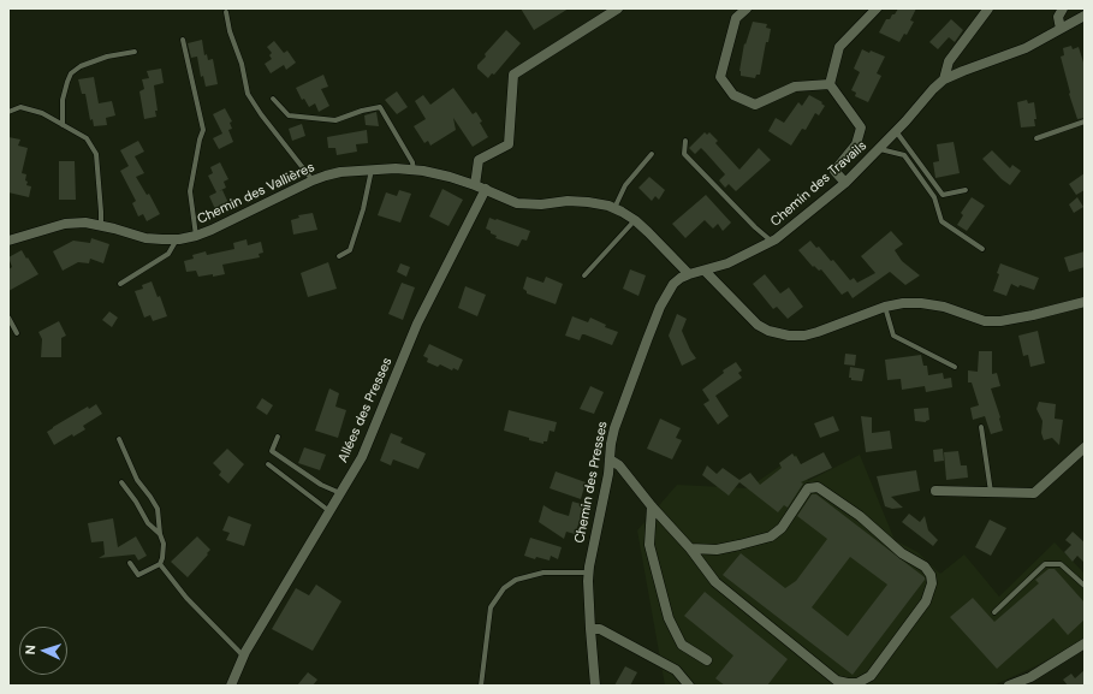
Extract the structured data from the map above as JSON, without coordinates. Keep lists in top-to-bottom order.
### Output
{
  "streets": {
    "street": [
      "Chemin des Travails",
      "Chemin des Vallières",
      "Allées des Presses",
      "Chemin des Presses"
    ]
  },
  "crossings": [
    ["Chemin des Travails", "Chemin des Vallières"],
    ["Chemin des Travails", "Chemin des Presses"],
    ["Chemin des Vallières", "Allées des Presses"],
    ["Chemin des Vallières", "Chemin des Presses"]
  ],
  "north": "left"
}
